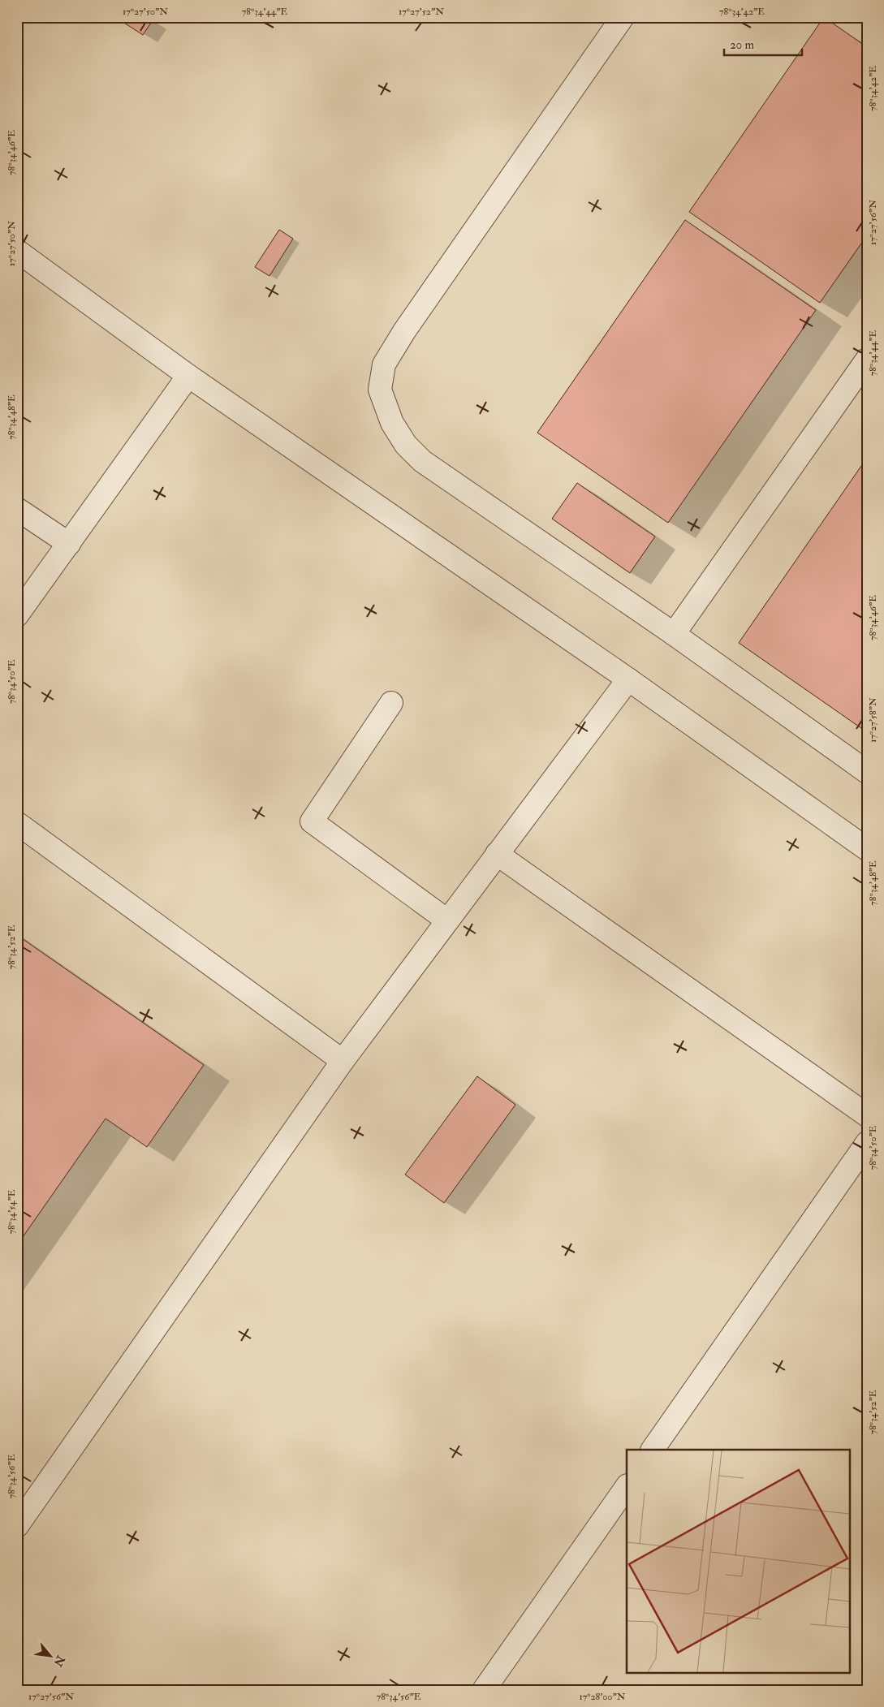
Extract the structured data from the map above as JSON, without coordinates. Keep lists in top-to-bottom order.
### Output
{
  "scale_bar": "20 m",
  "north": "bottom right",
  "coordinates": [
    "17°27'50\"N",
    "78°34'44\"E",
    "17°27'52\"N",
    "78°34'42\"E",
    "78°34'46\"E",
    "17°27'56\"N",
    "78°34'48\"E",
    "78°34'50\"E",
    "17°27'58\"N",
    "78°34'52\"E",
    "78°34'54\"E",
    "78°34'56\"E",
    "17°28'00\"N"
  ]
}
